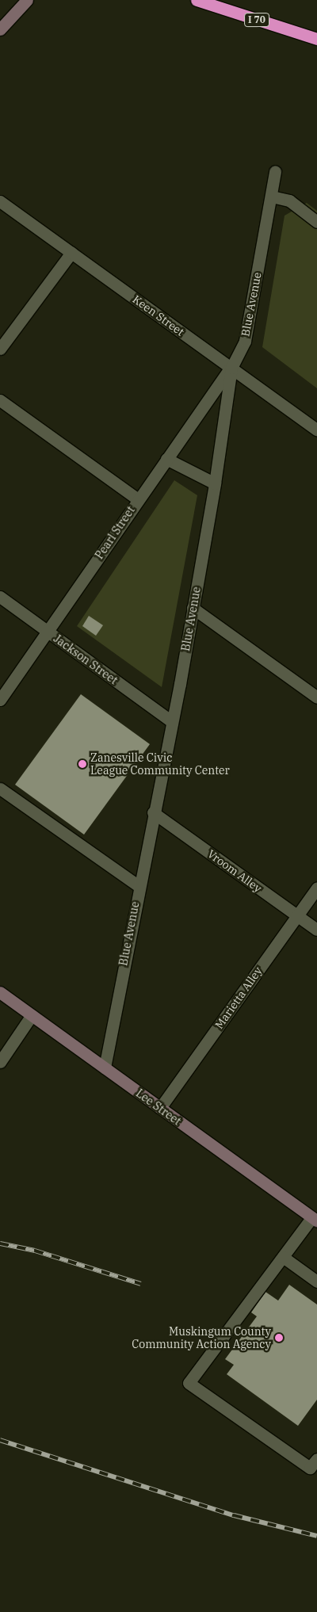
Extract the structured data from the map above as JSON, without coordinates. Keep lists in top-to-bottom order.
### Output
{
  "streets": {
    "highway": ["I 70"],
    "street": [
      "Blue Avenue",
      "Keen Street",
      "Pearl Street",
      "Jackson Street",
      "Vroom Alley",
      "Marietta Alley",
      "Lee Street"
    ]
  },
  "crossings": [
    ["Blue Avenue", "Keen Street"],
    ["Blue Avenue", "Pearl Street"],
    ["Blue Avenue", "Jackson Street"],
    ["Blue Avenue", "Vroom Alley"],
    ["Blue Avenue", "Lee Street"],
    ["Keen Street", "Pearl Street"],
    ["Pearl Street", "Jackson Street"],
    ["Vroom Alley", "Marietta Alley"],
    ["Marietta Alley", "Lee Street"]
  ],
  "places": ["Zanesville Civic League Community Center", "Muskingum County Community Action Agency"]
}
